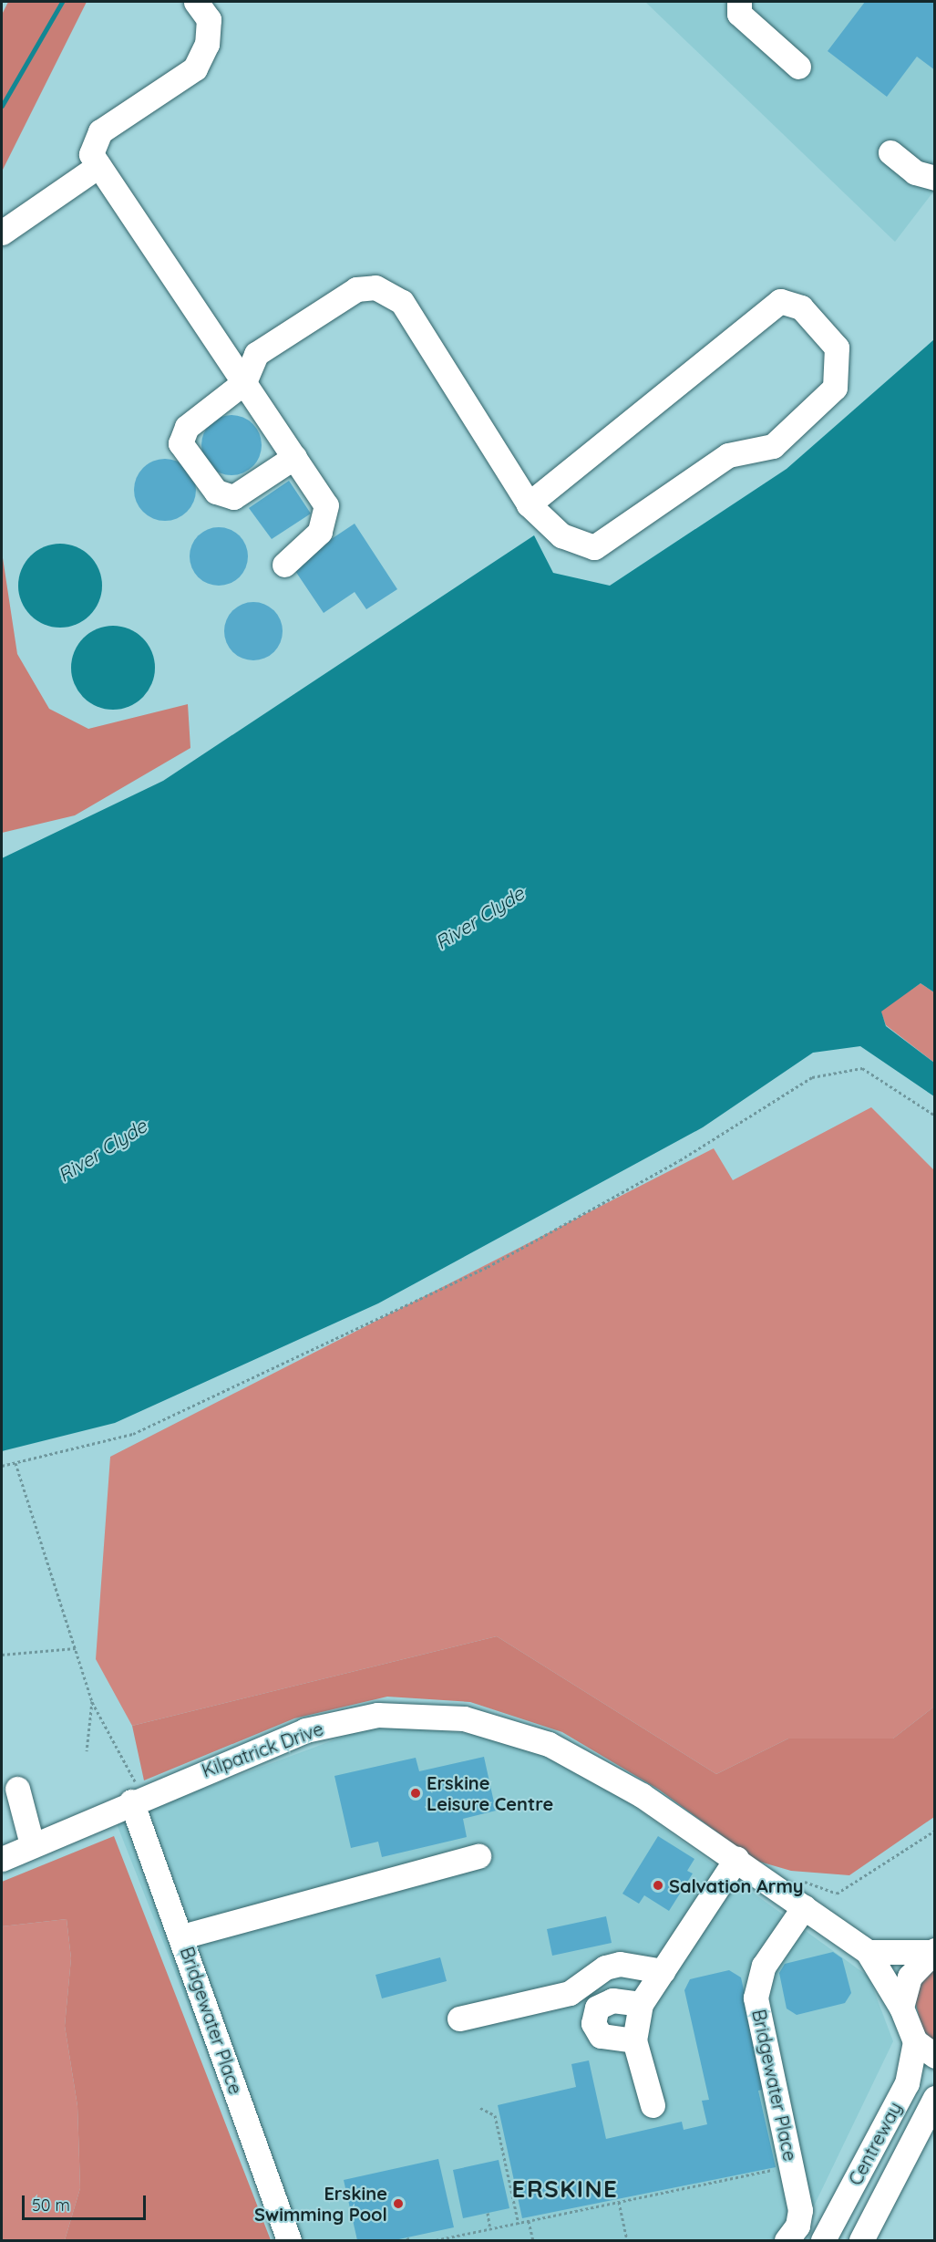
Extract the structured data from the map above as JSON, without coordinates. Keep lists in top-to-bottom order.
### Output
{
  "streets": {
    "street": ["Kilpatrick Drive", "Bridgewater Place", "Centreway"]
  },
  "crossings": [
    ["Kilpatrick Drive", "Bridgewater Place"],
    ["Kilpatrick Drive", "Centreway"]
  ],
  "districts": ["ERSKINE"],
  "water": ["River Clyde"],
  "places": ["Erskine Leisure Centre", "Salvation Army", "Erskine Swimming Pool"],
  "scale_bar": "50 m"
}
